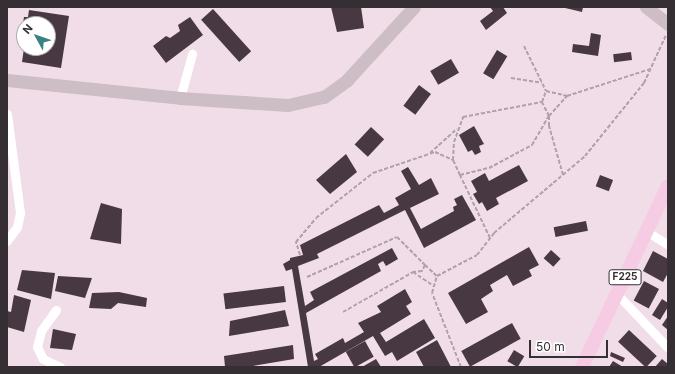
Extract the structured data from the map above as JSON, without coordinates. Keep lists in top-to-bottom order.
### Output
{
  "streets": {
    "main road": ["F225"]
  },
  "scale_bar": "50 m",
  "north": "top left"
}
